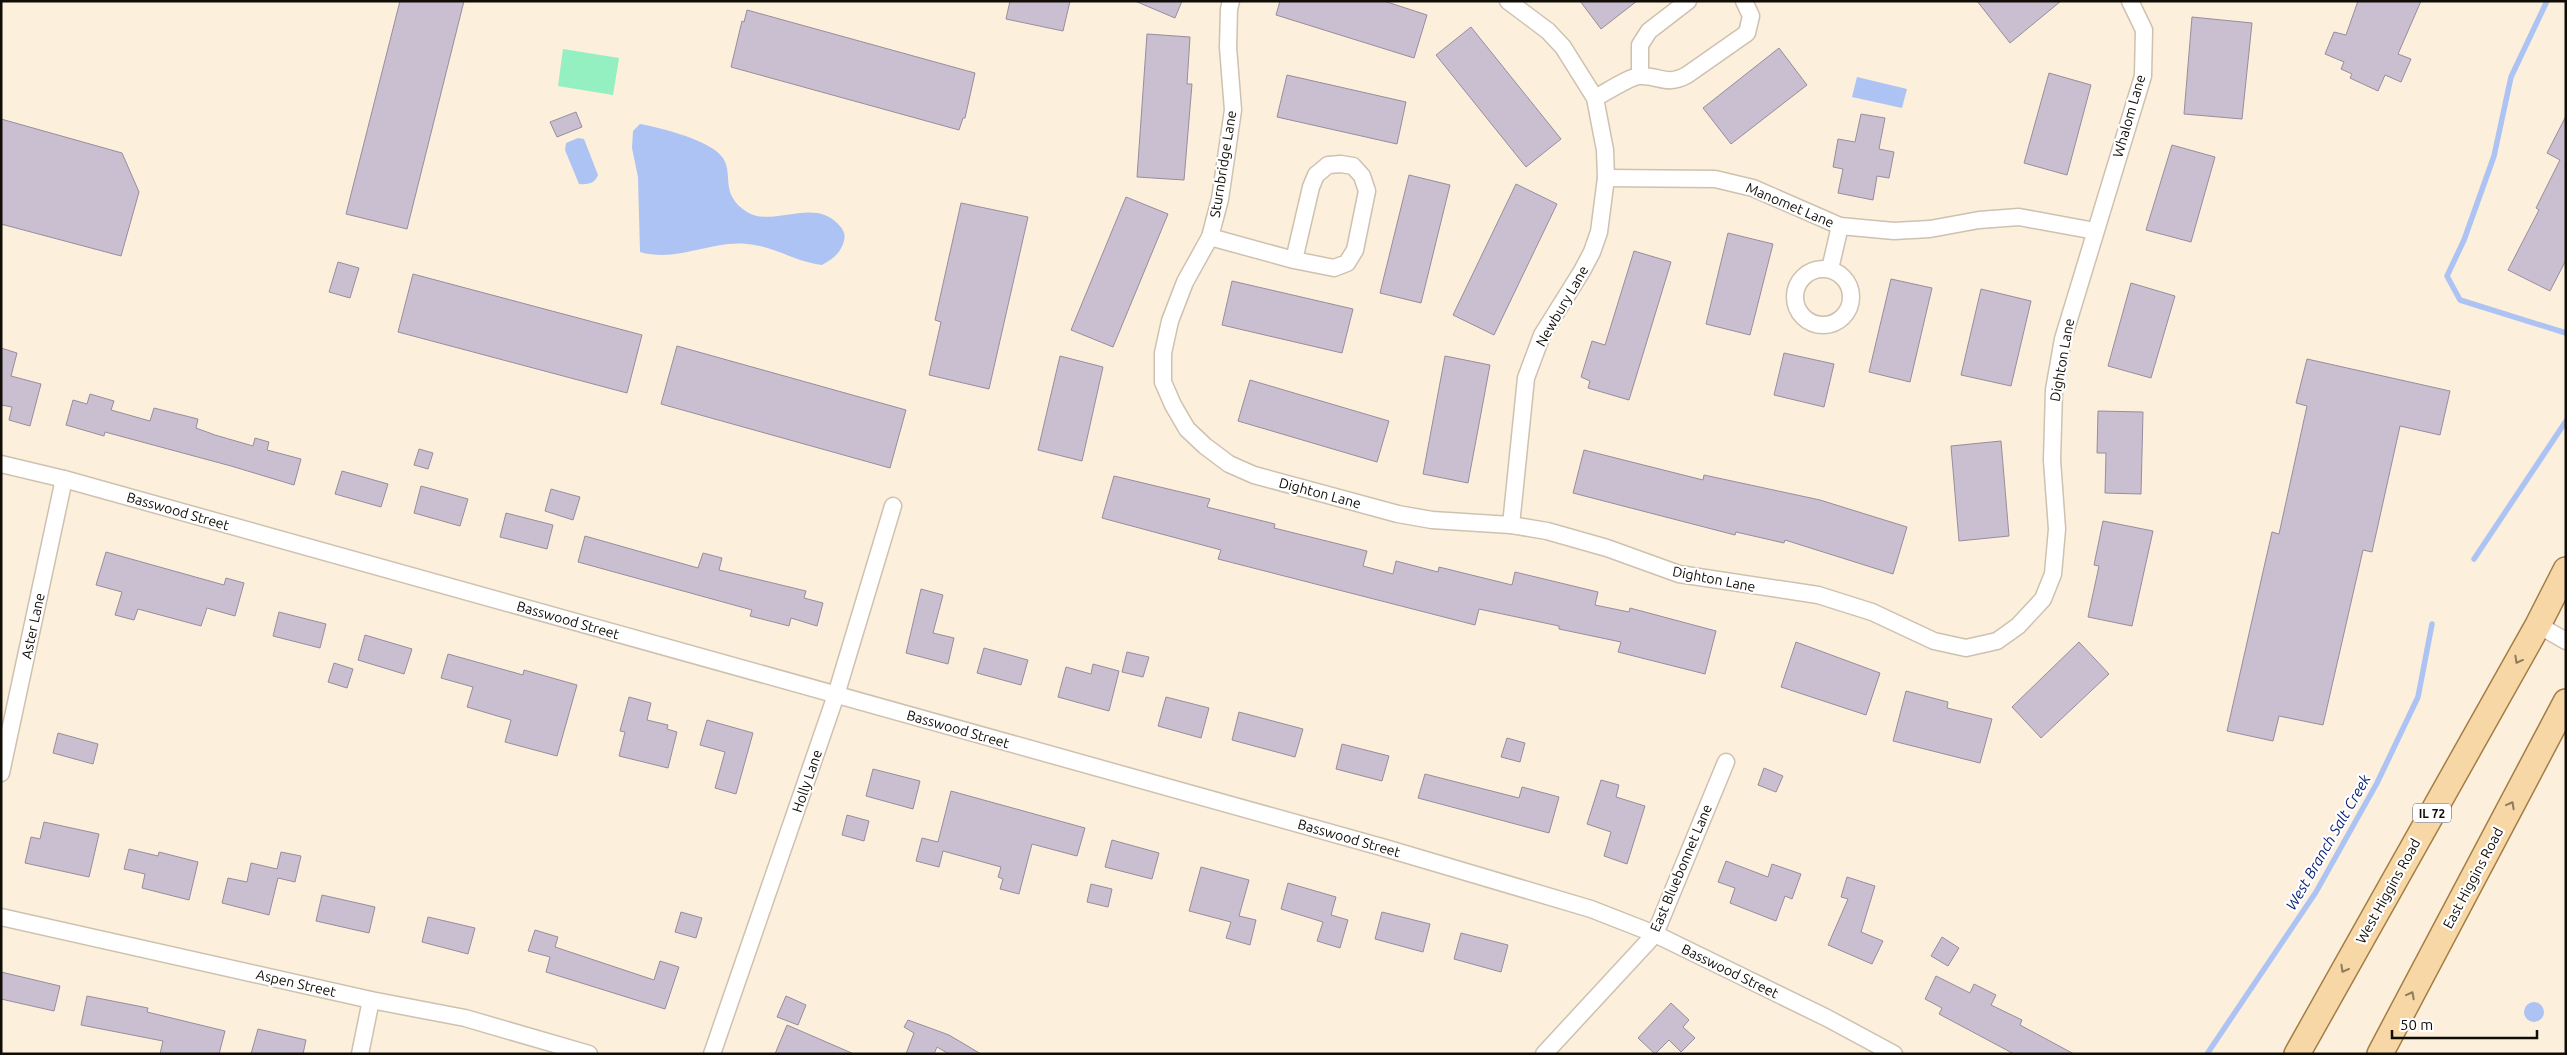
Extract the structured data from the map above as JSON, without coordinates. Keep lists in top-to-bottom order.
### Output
{
  "streets": {
    "main road": ["IL 72", "East Higgins Road", "West Higgins Road"],
    "street": [
      "Whalom Lane",
      "Sturnbridge Lane",
      "Manomet Lane",
      "Newbury Lane",
      "Dighton Lane",
      "Basswood Street",
      "Aster Lane",
      "Holly Lane",
      "East Bluebonnet Lane",
      "Aspen Street"
    ]
  },
  "crossings": [
    ["Whalom Lane", "Manomet Lane"],
    ["Whalom Lane", "Dighton Lane"],
    ["Sturnbridge Lane", "Dighton Lane"],
    ["Manomet Lane", "Newbury Lane"],
    ["Manomet Lane", "Dighton Lane"],
    ["Newbury Lane", "Dighton Lane"],
    ["Basswood Street", "Aster Lane"],
    ["Basswood Street", "Holly Lane"],
    ["Basswood Street", "East Bluebonnet Lane"]
  ],
  "one_way": ["East Higgins Road", "West Higgins Road"],
  "water": ["West Branch Salt Creek"],
  "scale_bar": "50 m"
}
